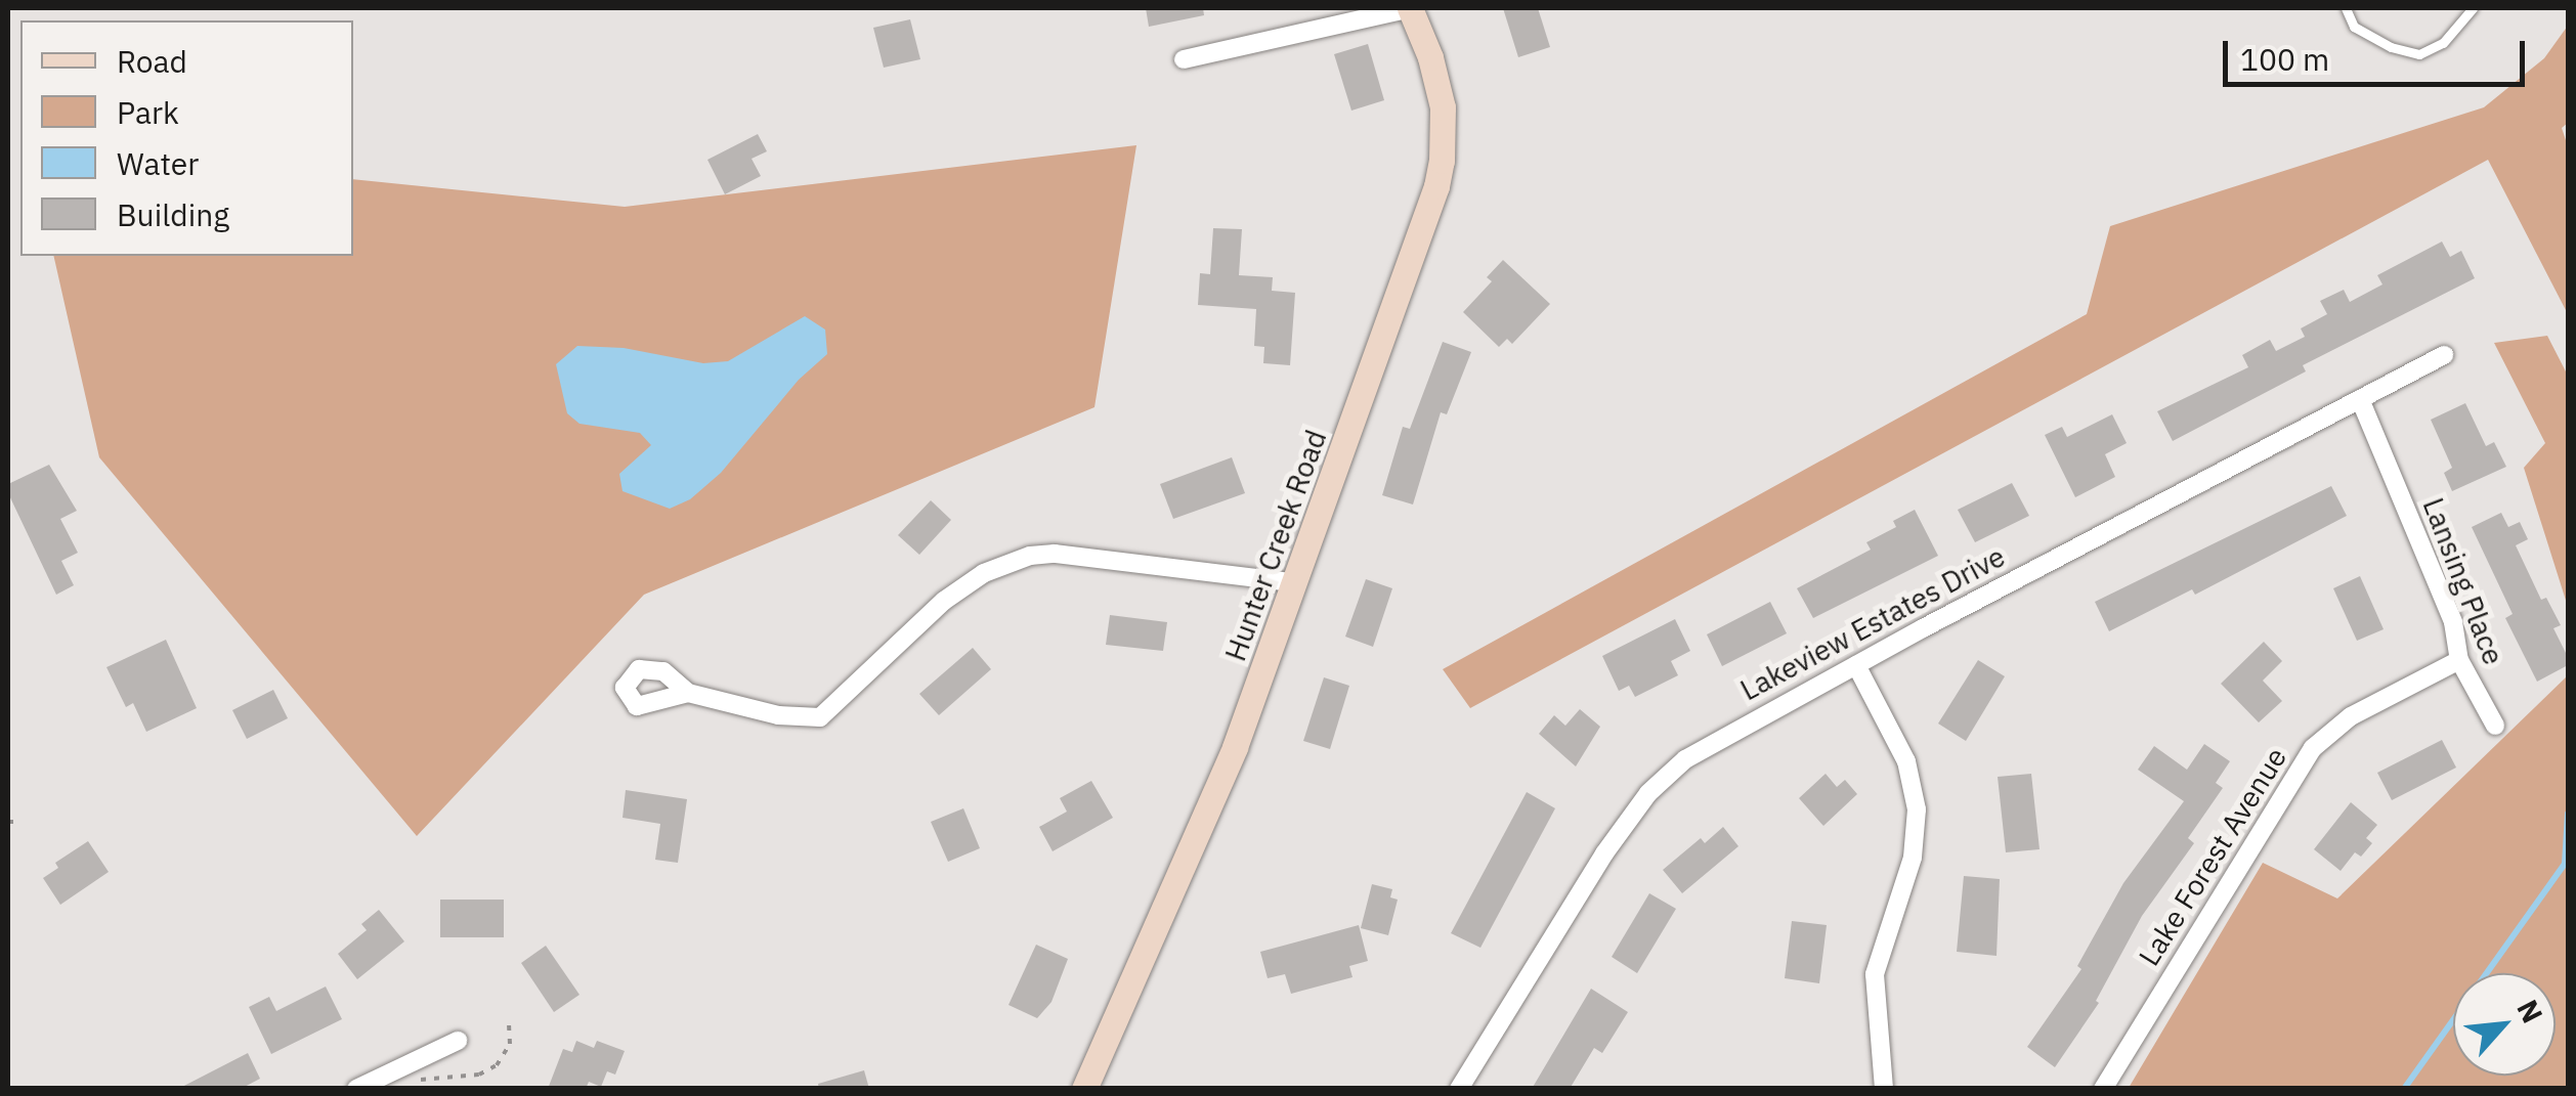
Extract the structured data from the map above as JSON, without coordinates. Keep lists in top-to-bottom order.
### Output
{
  "streets": {
    "main road": ["Hunter Creek Road"],
    "street": ["Lansing Place", "Lakeview Estates Drive", "Lake Forest Avenue"]
  },
  "crossings": [
    ["Lansing Place", "Lakeview Estates Drive"],
    ["Lansing Place", "Lake Forest Avenue"]
  ],
  "legend": [
    "Road",
    "Park",
    "Water",
    "Building"
  ],
  "scale_bar": "100 m",
  "north": "top right"
}
